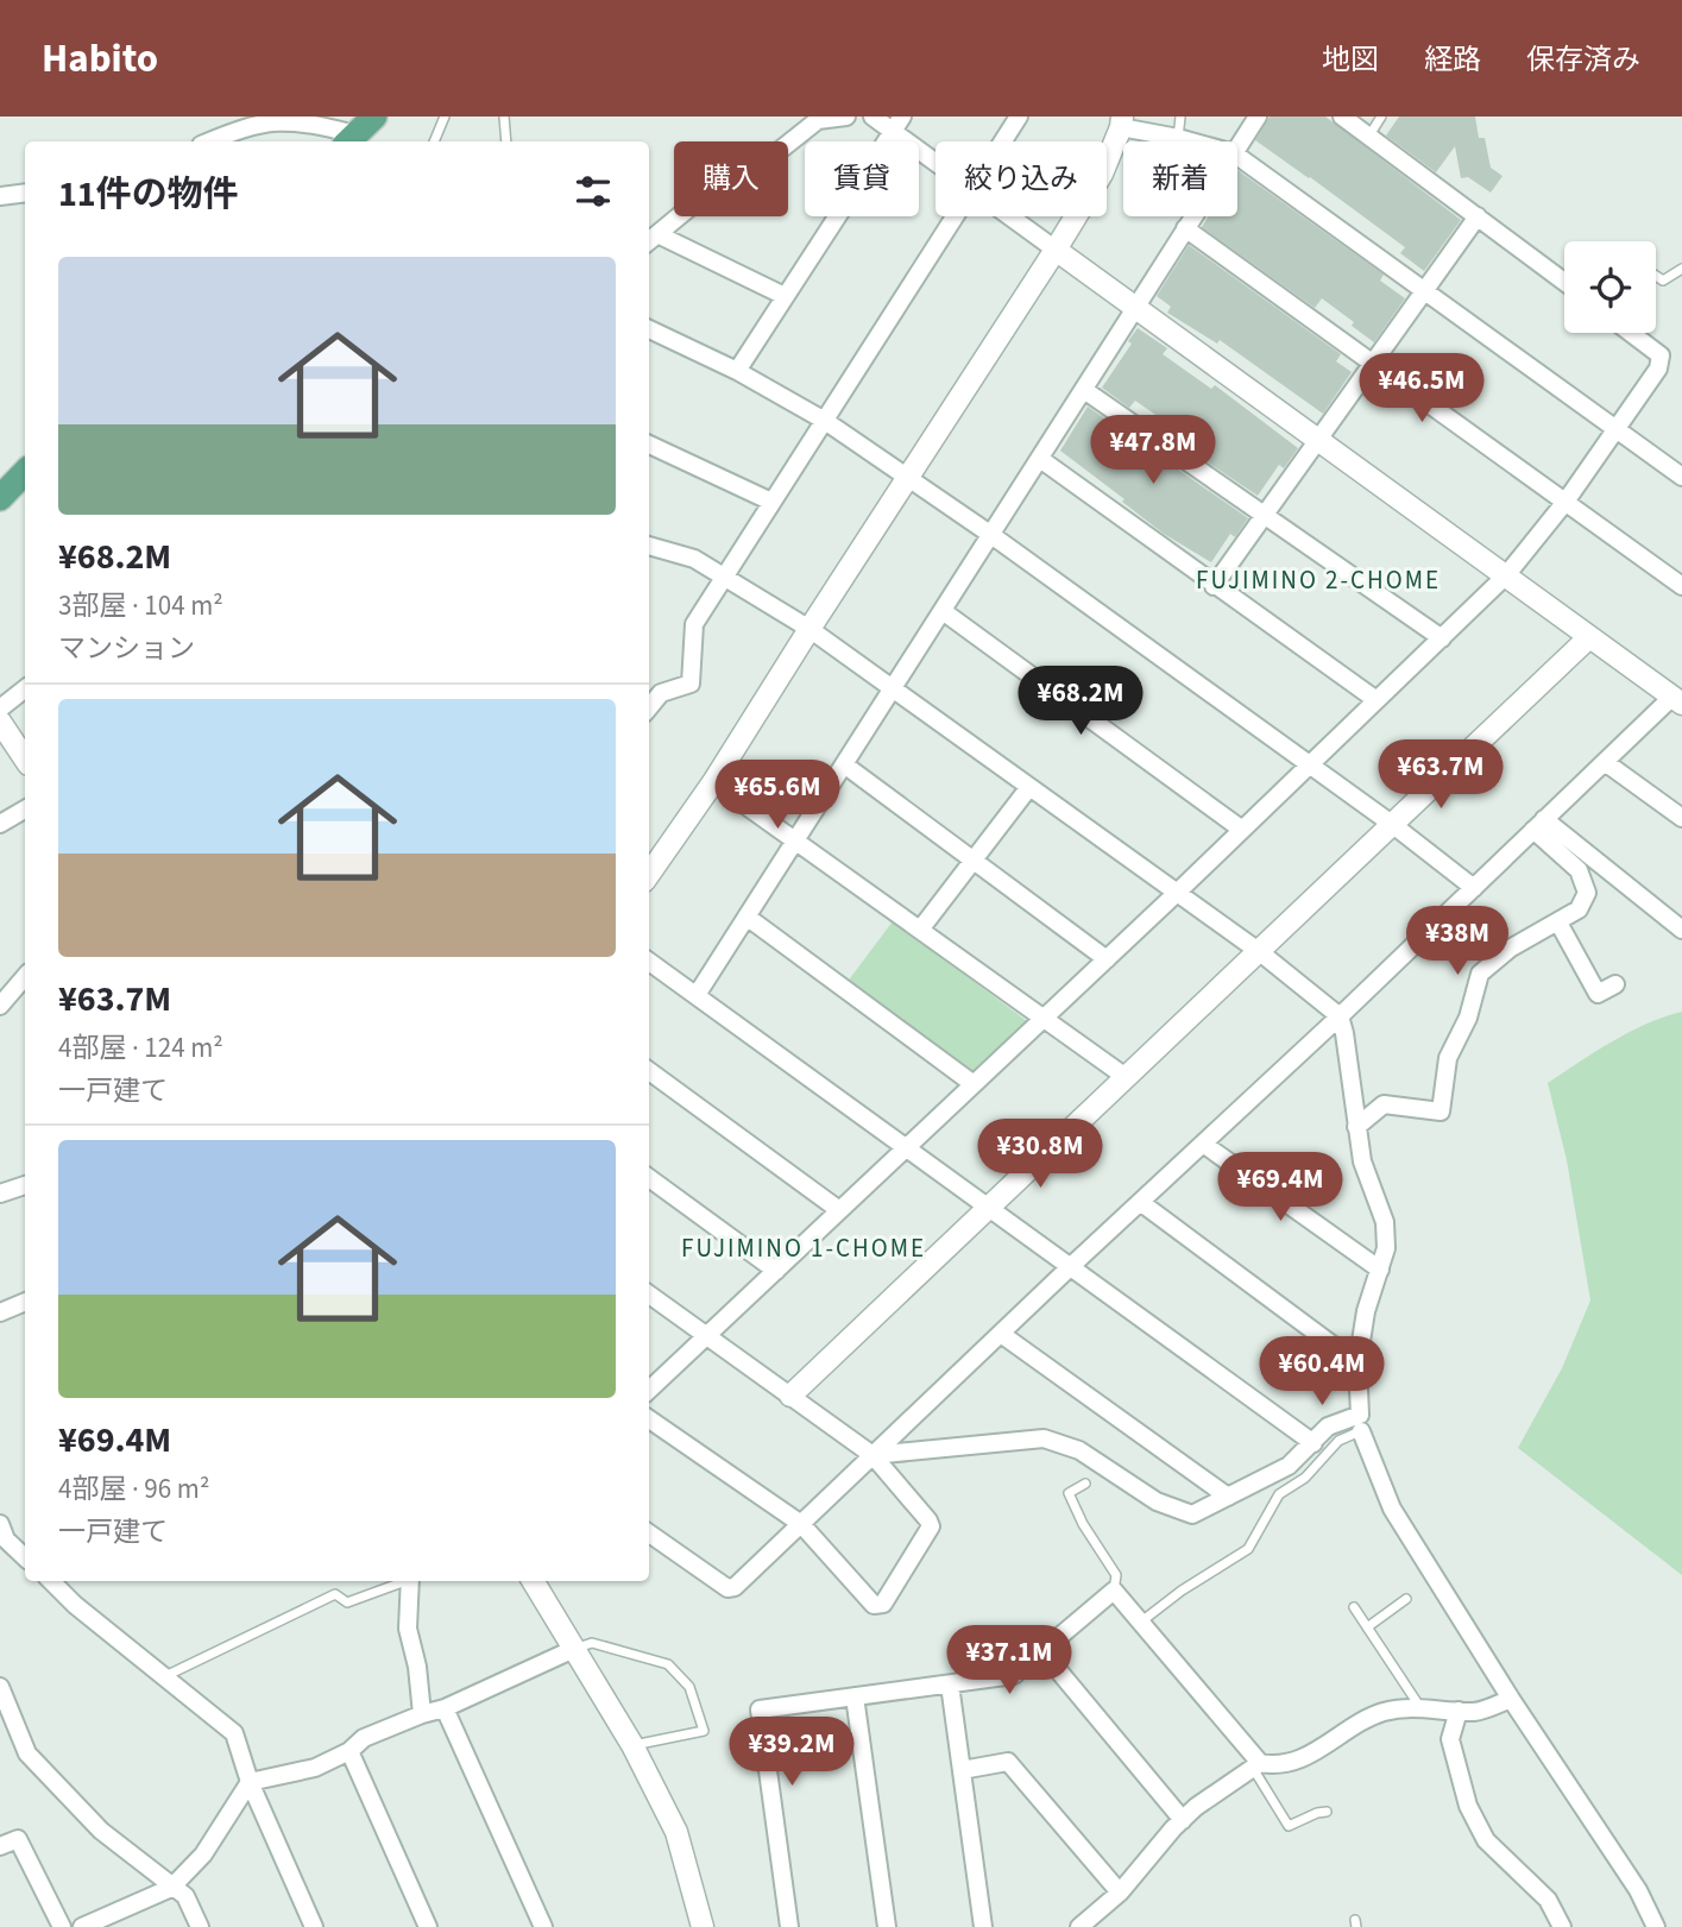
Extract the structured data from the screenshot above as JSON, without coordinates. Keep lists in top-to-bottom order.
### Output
{
  "districts": ["FUJIMINO 2-CHOME", "FUJIMINO 1-CHOME"],
  "page": {
    "header": "Habito",
    "nav": ["地図", "経路", "保存済み"],
    "chip": [
      "購入",
      "賃貸",
      "絞り込み",
      "新着"
    ],
    "heading": "11件の物件",
    "list": [
      {
        "name": "¥68.2M",
        "note": "3部屋 · 104 m² · マンション"
      },
      {
        "name": "¥63.7M",
        "note": "4部屋 · 124 m² · 一戸建て"
      },
      {
        "name": "¥69.4M",
        "note": "4部屋 · 96 m² · 一戸建て"
      }
    ],
    "price": [
      "¥46.5M",
      "¥47.8M",
      "¥68.2M",
      "¥63.7M",
      "¥65.6M",
      "¥38M",
      "¥30.8M",
      "¥69.4M",
      "¥60.4M",
      "¥37.1M",
      "¥39.2M"
    ]
  }
}
